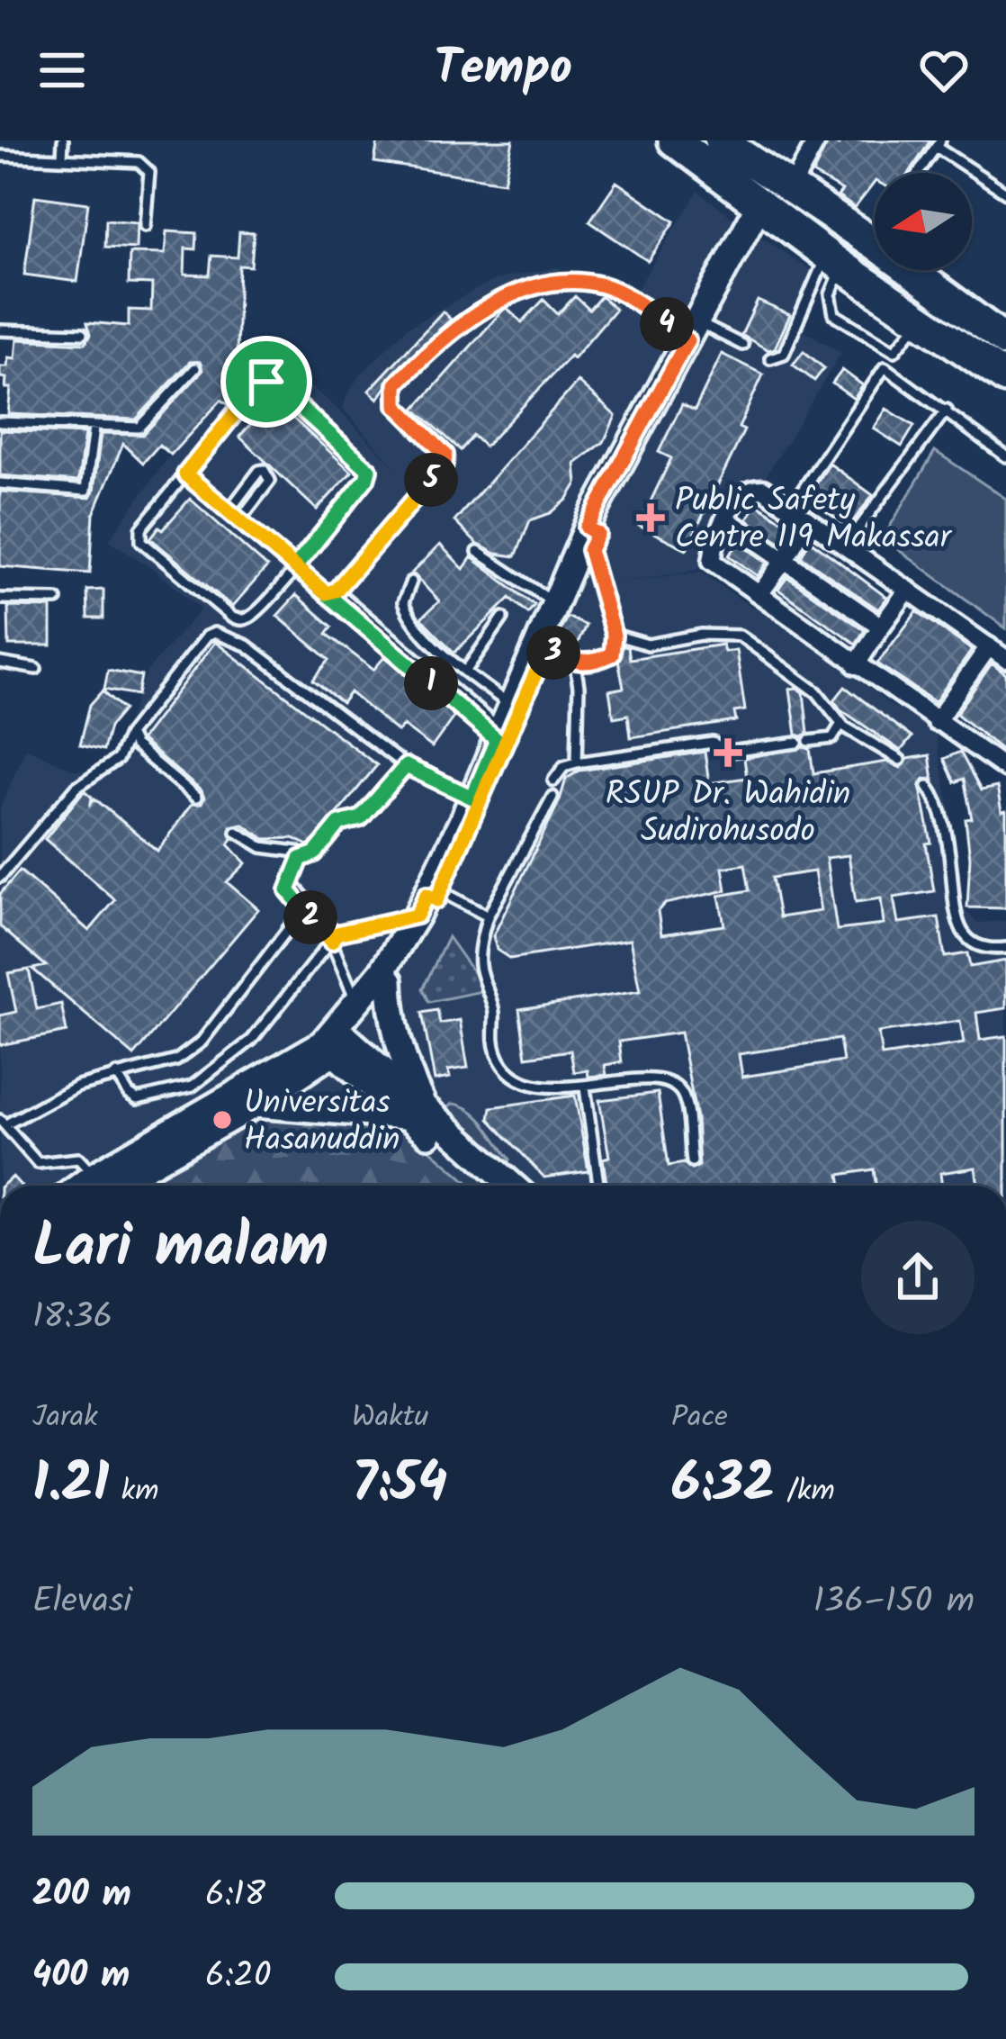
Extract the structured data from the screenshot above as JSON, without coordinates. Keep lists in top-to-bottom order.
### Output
{
  "places": {
    "health": ["Public Safety Centre 119 Makassar", "RSUP Dr. Wahidin Sudirohusodo"],
    "other": ["Universitas Hasanuddin"]
  },
  "north": "left",
  "page": {
    "header": "Tempo",
    "pins": [
      "4",
      "5",
      "3",
      "1",
      "2"
    ],
    "heading": ["Lari malam", "18:36"],
    "stats": [
      ["Jarak", "1.21 km"],
      ["Waktu", "7:54"],
      ["Pace", "6:32 /km"]
    ],
    "chart": ["Elevasi", "136–150 m"],
    "list": [
      {
        "name": "200 m",
        "note": "6:18"
      },
      {
        "name": "400 m",
        "note": "6:20"
      }
    ]
  }
}
